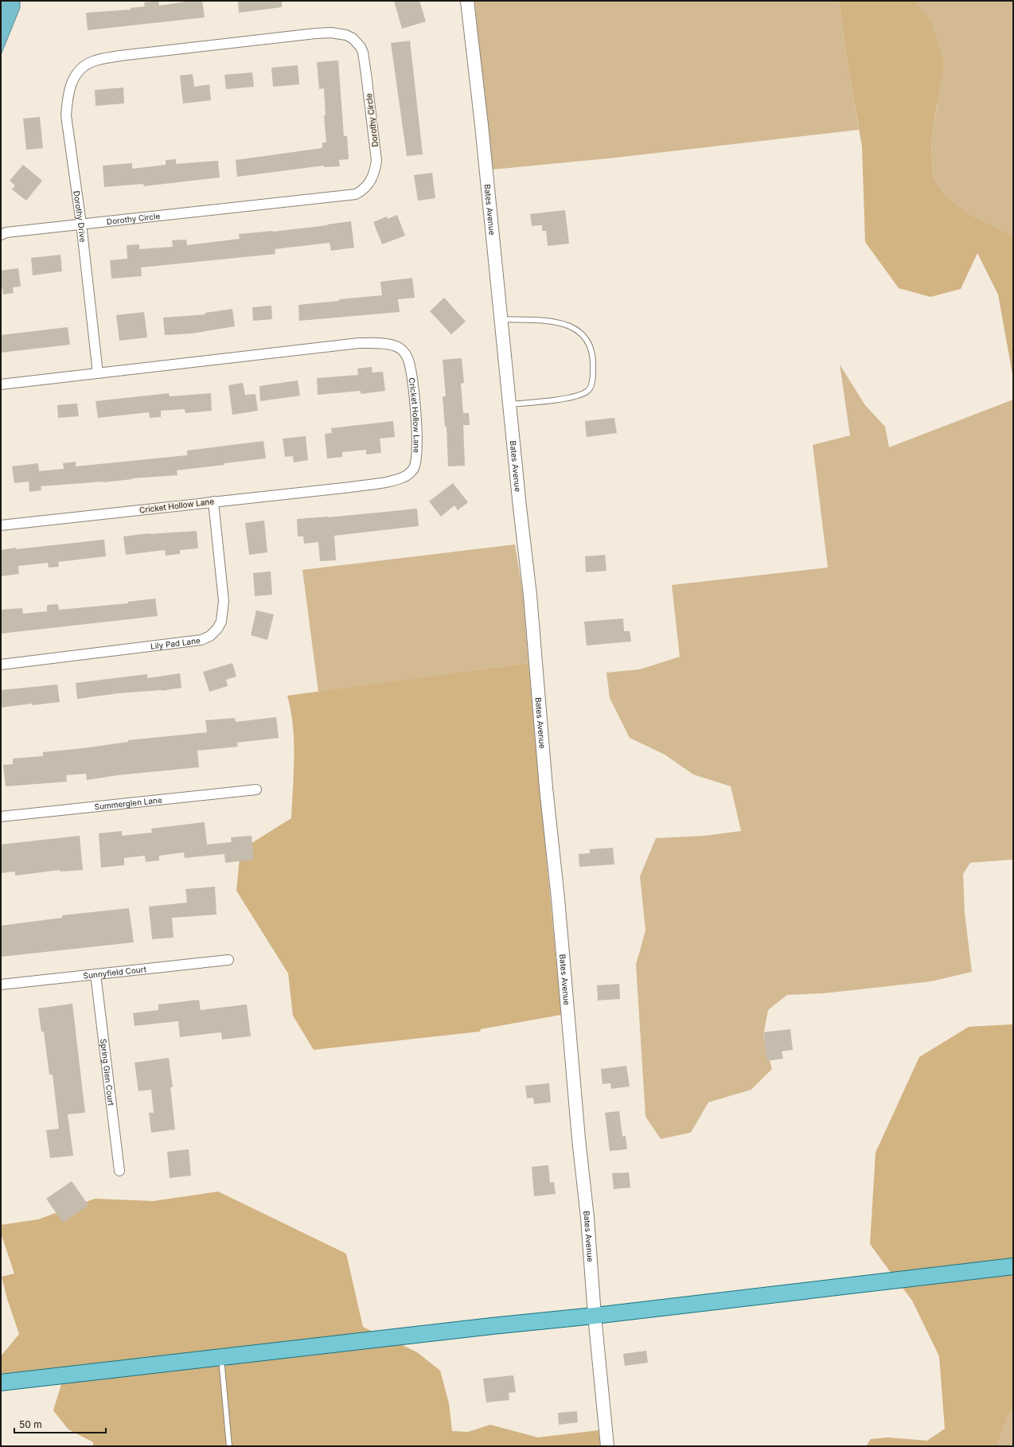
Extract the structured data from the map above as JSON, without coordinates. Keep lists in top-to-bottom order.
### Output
{
  "streets": {
    "street": [
      "Dorothy Circle",
      "Bates Avenue",
      "Dorothy Drive",
      "Cricket Hollow Lane",
      "Lily Pad Lane",
      "Summerglen Lane",
      "Sunnyfield Court",
      "Spring Glen Court"
    ]
  },
  "crossings": [
    ["Dorothy Circle", "Dorothy Drive"],
    ["Dorothy Drive", "Cricket Hollow Lane"],
    ["Cricket Hollow Lane", "Lily Pad Lane"],
    ["Sunnyfield Court", "Spring Glen Court"]
  ],
  "scale_bar": "50 m"
}
